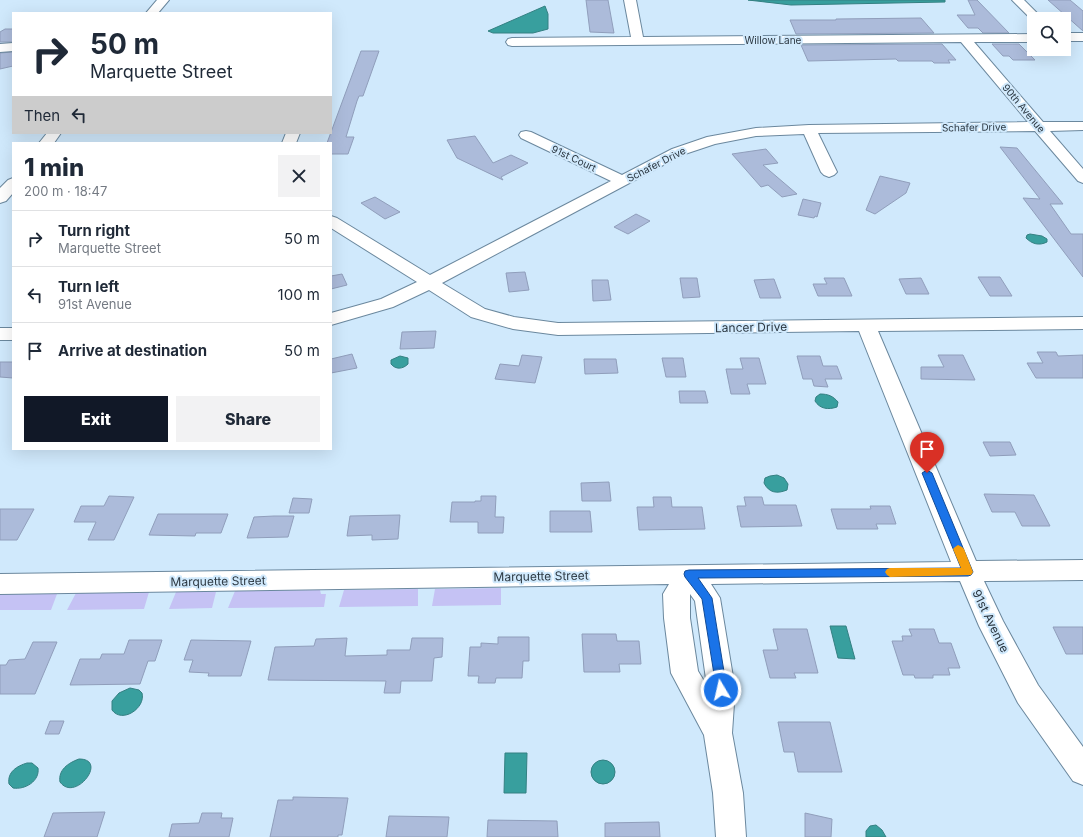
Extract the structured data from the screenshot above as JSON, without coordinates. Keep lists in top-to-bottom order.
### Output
{
  "streets": {
    "street": [
      "Willow Lane",
      "90th Avenue",
      "Schafer Drive",
      "91st Court",
      "Lancer Drive",
      "Marquette Street",
      "91st Avenue"
    ]
  },
  "crossings": [
    ["Willow Lane", "90th Avenue"],
    ["90th Avenue", "Schafer Drive"],
    ["Schafer Drive", "91st Court"],
    ["Schafer Drive", "Lancer Drive"],
    ["Lancer Drive", "91st Avenue"],
    ["Marquette Street", "91st Avenue"]
  ],
  "page": {
    "turn": ["50 m", "Marquette Street"],
    "then": "Then",
    "heading": ["1 min", "200 m · 18:47"],
    "list": [
      {
        "name": "Turn right",
        "note": "Marquette Street",
        "value": "50 m"
      },
      {
        "name": "Turn left",
        "note": "91st Avenue",
        "value": "100 m"
      },
      {
        "name": "Arrive at destination",
        "value": "50 m"
      }
    ],
    "buttons": ["Exit", "Share"]
  }
}
